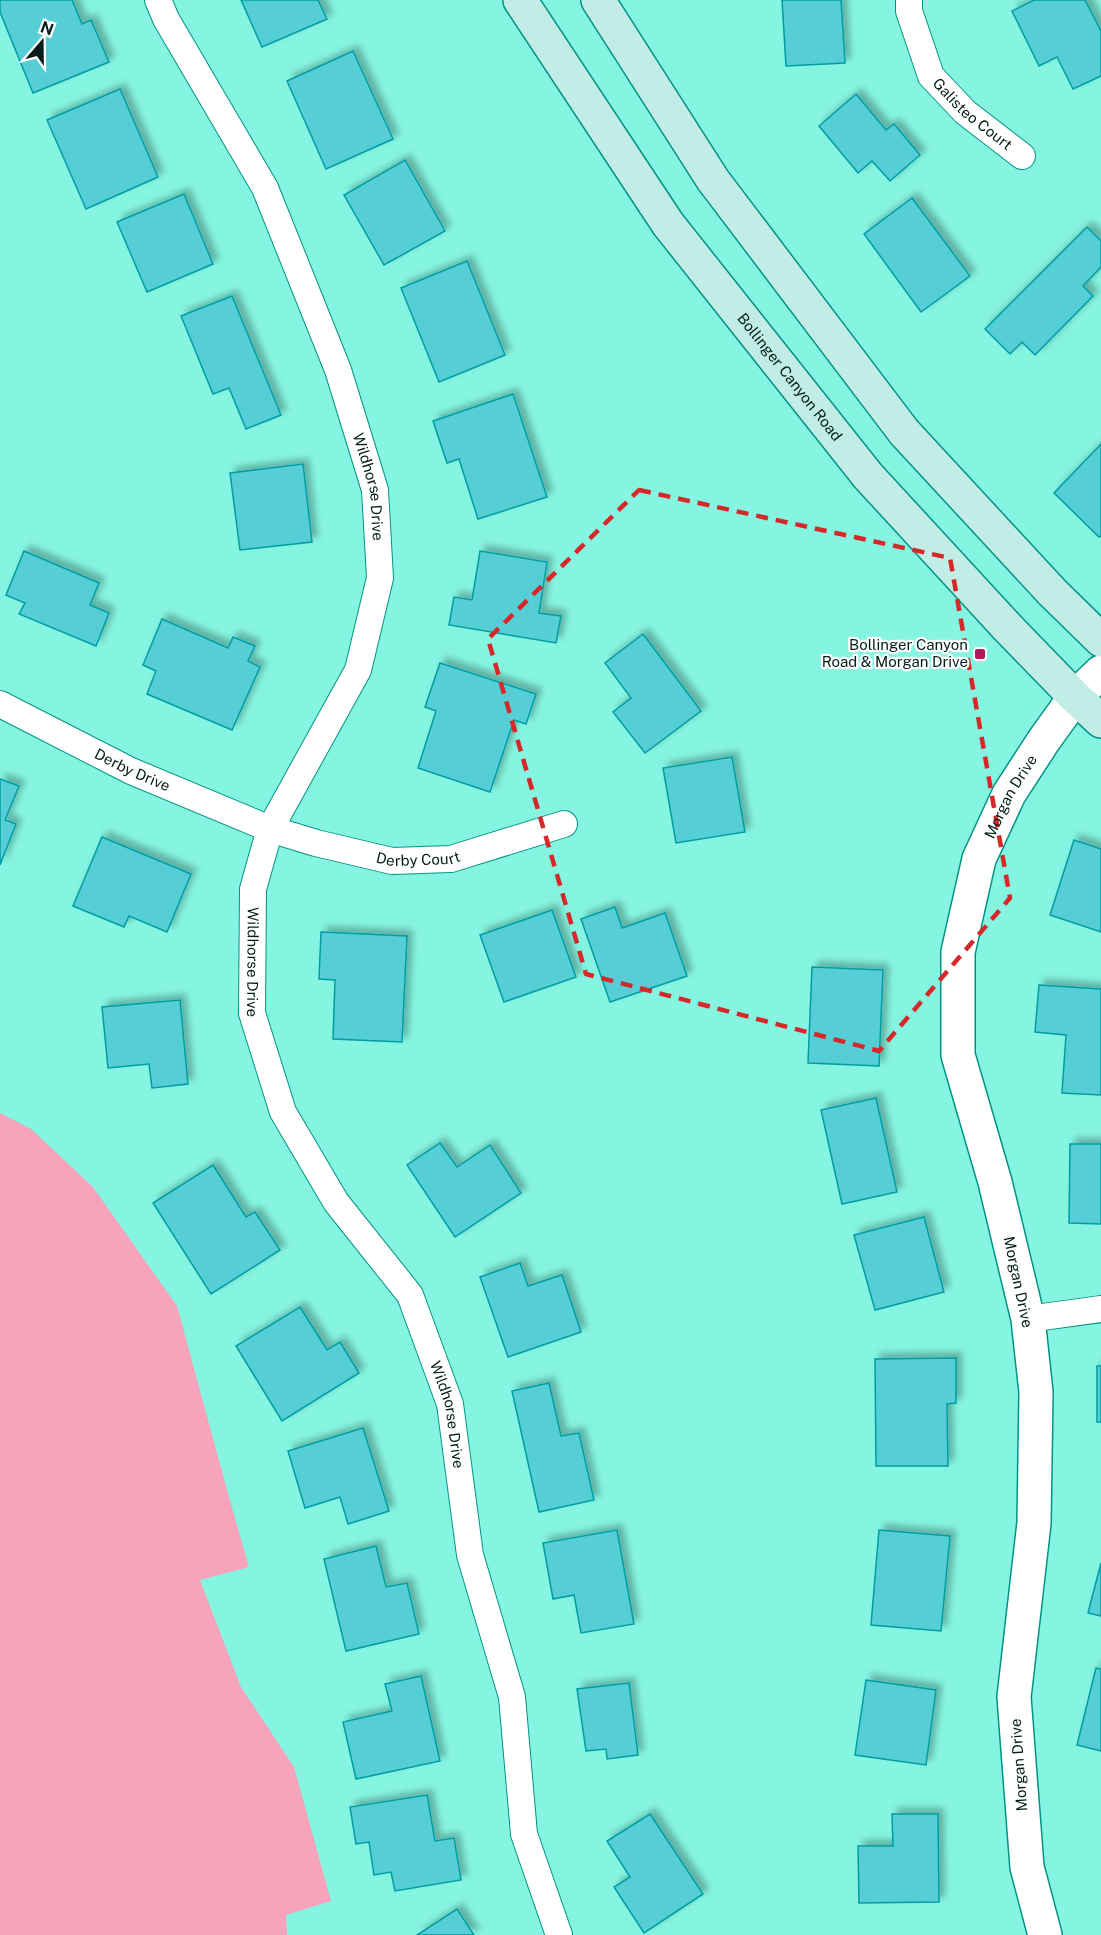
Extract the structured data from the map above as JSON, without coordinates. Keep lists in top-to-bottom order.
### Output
{
  "streets": {
    "main road": ["Bollinger Canyon Road"],
    "street": [
      "Galisteo Court",
      "Wildhorse Drive",
      "Derby Drive",
      "Morgan Drive",
      "Derby Court"
    ]
  },
  "crossings": [
    ["Bollinger Canyon Road", "Morgan Drive"],
    ["Wildhorse Drive", "Derby Drive"],
    ["Wildhorse Drive", "Derby Court"],
    ["Derby Drive", "Derby Court"]
  ],
  "places": {
    "transit": ["Bollinger Canyon Road & Morgan Drive"]
  },
  "north": "top"
}
